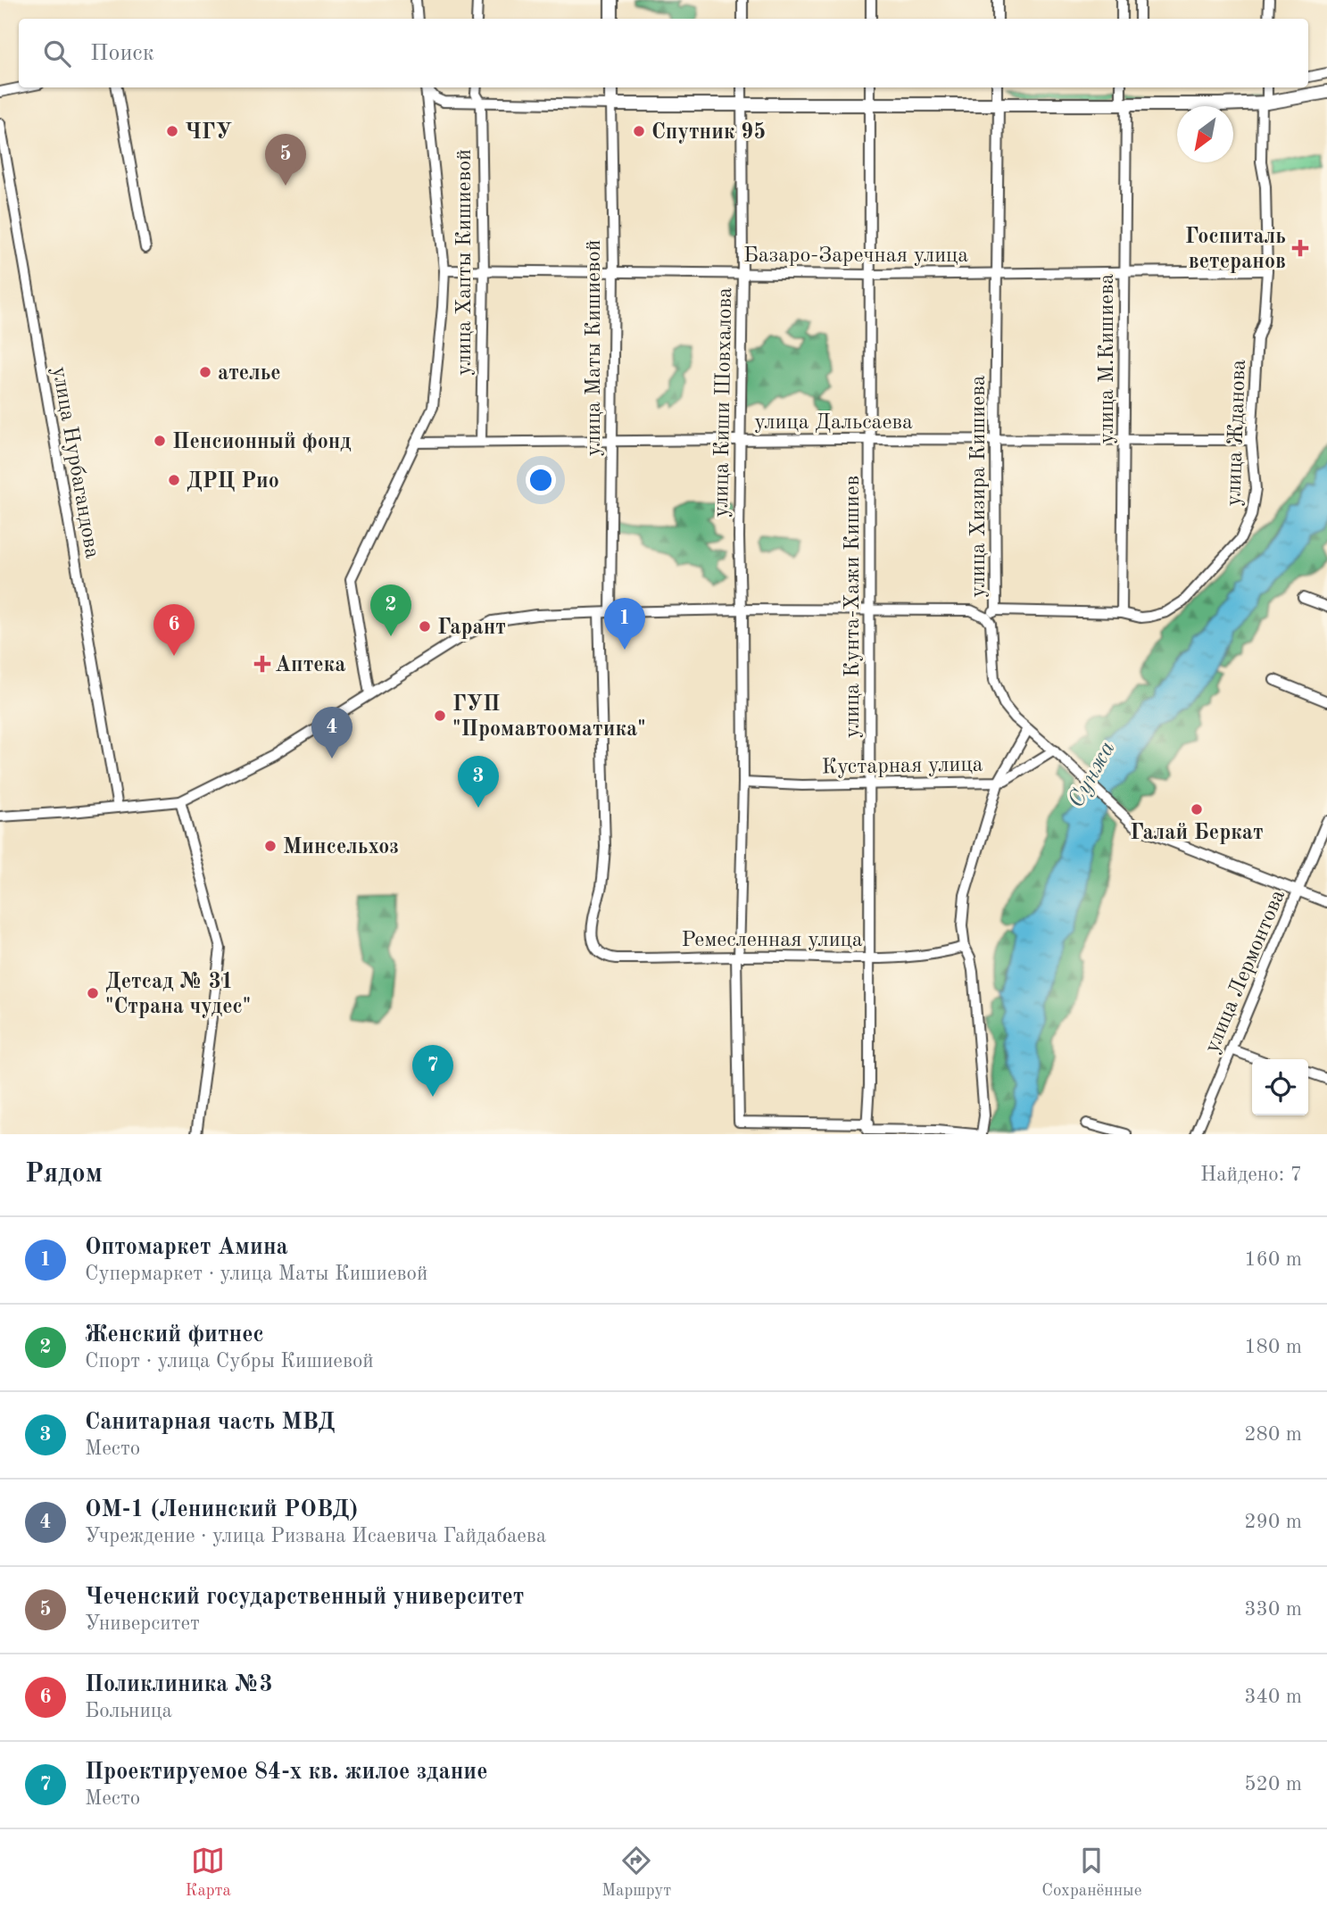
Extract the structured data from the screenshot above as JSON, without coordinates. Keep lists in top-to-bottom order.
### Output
{
  "streets": {
    "main road": ["улица Маты Кишиевой"],
    "street": [
      "Базаро-Заречная улица",
      "улица Хапты Кишиевой",
      "улица М.Кишиева",
      "улица Киши Шовхалова",
      "улица Дальсаева",
      "улица Жданова",
      "улица Нурбагандова",
      "улица Хизира Кишиева",
      "улица Кунта-Хажи Кишиев",
      "Кустарная улица",
      "Ремесленная улица",
      "улица Лермонтова"
    ]
  },
  "crossings": [
    ["Базаро-Заречная улица", "улица Хапты Кишиевой"],
    ["Базаро-Заречная улица", "улица Маты Кишиевой"],
    ["Базаро-Заречная улица", "улица М.Кишиева"],
    ["Базаро-Заречная улица", "улица Киши Шовхалова"],
    ["Базаро-Заречная улица", "улица Жданова"],
    ["Базаро-Заречная улица", "улица Хизира Кишиева"],
    ["Базаро-Заречная улица", "улица Кунта-Хажи Кишиев"],
    ["улица Хапты Кишиевой", "улица Дальсаева"],
    ["улица Маты Кишиевой", "улица Дальсаева"],
    ["улица М.Кишиева", "улица Дальсаева"],
    ["улица М.Кишиева", "улица Жданова"],
    ["улица Киши Шовхалова", "улица Дальсаева"],
    ["улица Киши Шовхалова", "улица Кунта-Хажи Кишиев"],
    ["улица Киши Шовхалова", "Кустарная улица"],
    ["улица Киши Шовхалова", "Ремесленная улица"],
    ["улица Дальсаева", "улица Жданова"],
    ["улица Дальсаева", "улица Хизира Кишиева"],
    ["улица Дальсаева", "улица Кунта-Хажи Кишиев"],
    ["улица Хизира Кишиева", "Кустарная улица"],
    ["улица Хизира Кишиева", "улица Лермонтова"],
    ["улица Кунта-Хажи Кишиев", "Кустарная улица"],
    ["улица Кунта-Хажи Кишиев", "Ремесленная улица"]
  ],
  "water": ["Сунжа"],
  "places": {
    "other": [
      "ЧГУ",
      "Спутник 95",
      "ателье",
      "Пенсионный фонд",
      "ДРЦ Рио",
      "Гарант",
      "ГУП \"Промавтооматика\"",
      "Галай Беркат",
      "Минсельхоз",
      "Детсад № 31 \"Страна чудес\""
    ],
    "health": ["Госпиталь ветеранов", "Аптека"]
  },
  "north": "bottom left",
  "page": {
    "search": "Поиск",
    "pins": [
      "5",
      "2",
      "1",
      "6",
      "4",
      "3",
      "7"
    ],
    "heading": ["Рядом", "Найдено: 7"],
    "list": [
      {
        "mark": "1",
        "name": "Оптомаркет Амина",
        "note": "Супермаркет · улица Маты Кишиевой",
        "value": "160 m"
      },
      {
        "mark": "2",
        "name": "Женский фитнес",
        "note": "Спорт · улица Субры Кишиевой",
        "value": "180 m"
      },
      {
        "mark": "3",
        "name": "Санитарная часть МВД",
        "note": "Место",
        "value": "280 m"
      },
      {
        "mark": "4",
        "name": "ОМ-1 (Ленинский РОВД)",
        "note": "Учреждение · улица Ризвана Исаевича Гайдабаева",
        "value": "290 m"
      },
      {
        "mark": "5",
        "name": "Чеченский государственный университет",
        "note": "Университет",
        "value": "330 m"
      },
      {
        "mark": "6",
        "name": "Поликлиника №3",
        "note": "Больница",
        "value": "340 m"
      },
      {
        "mark": "7",
        "name": "Проектируемое 84-х кв. жилое здание",
        "note": "Место",
        "value": "520 m"
      }
    ],
    "nav": ["Карта", "Маршрут", "Сохранённые"]
  }
}
